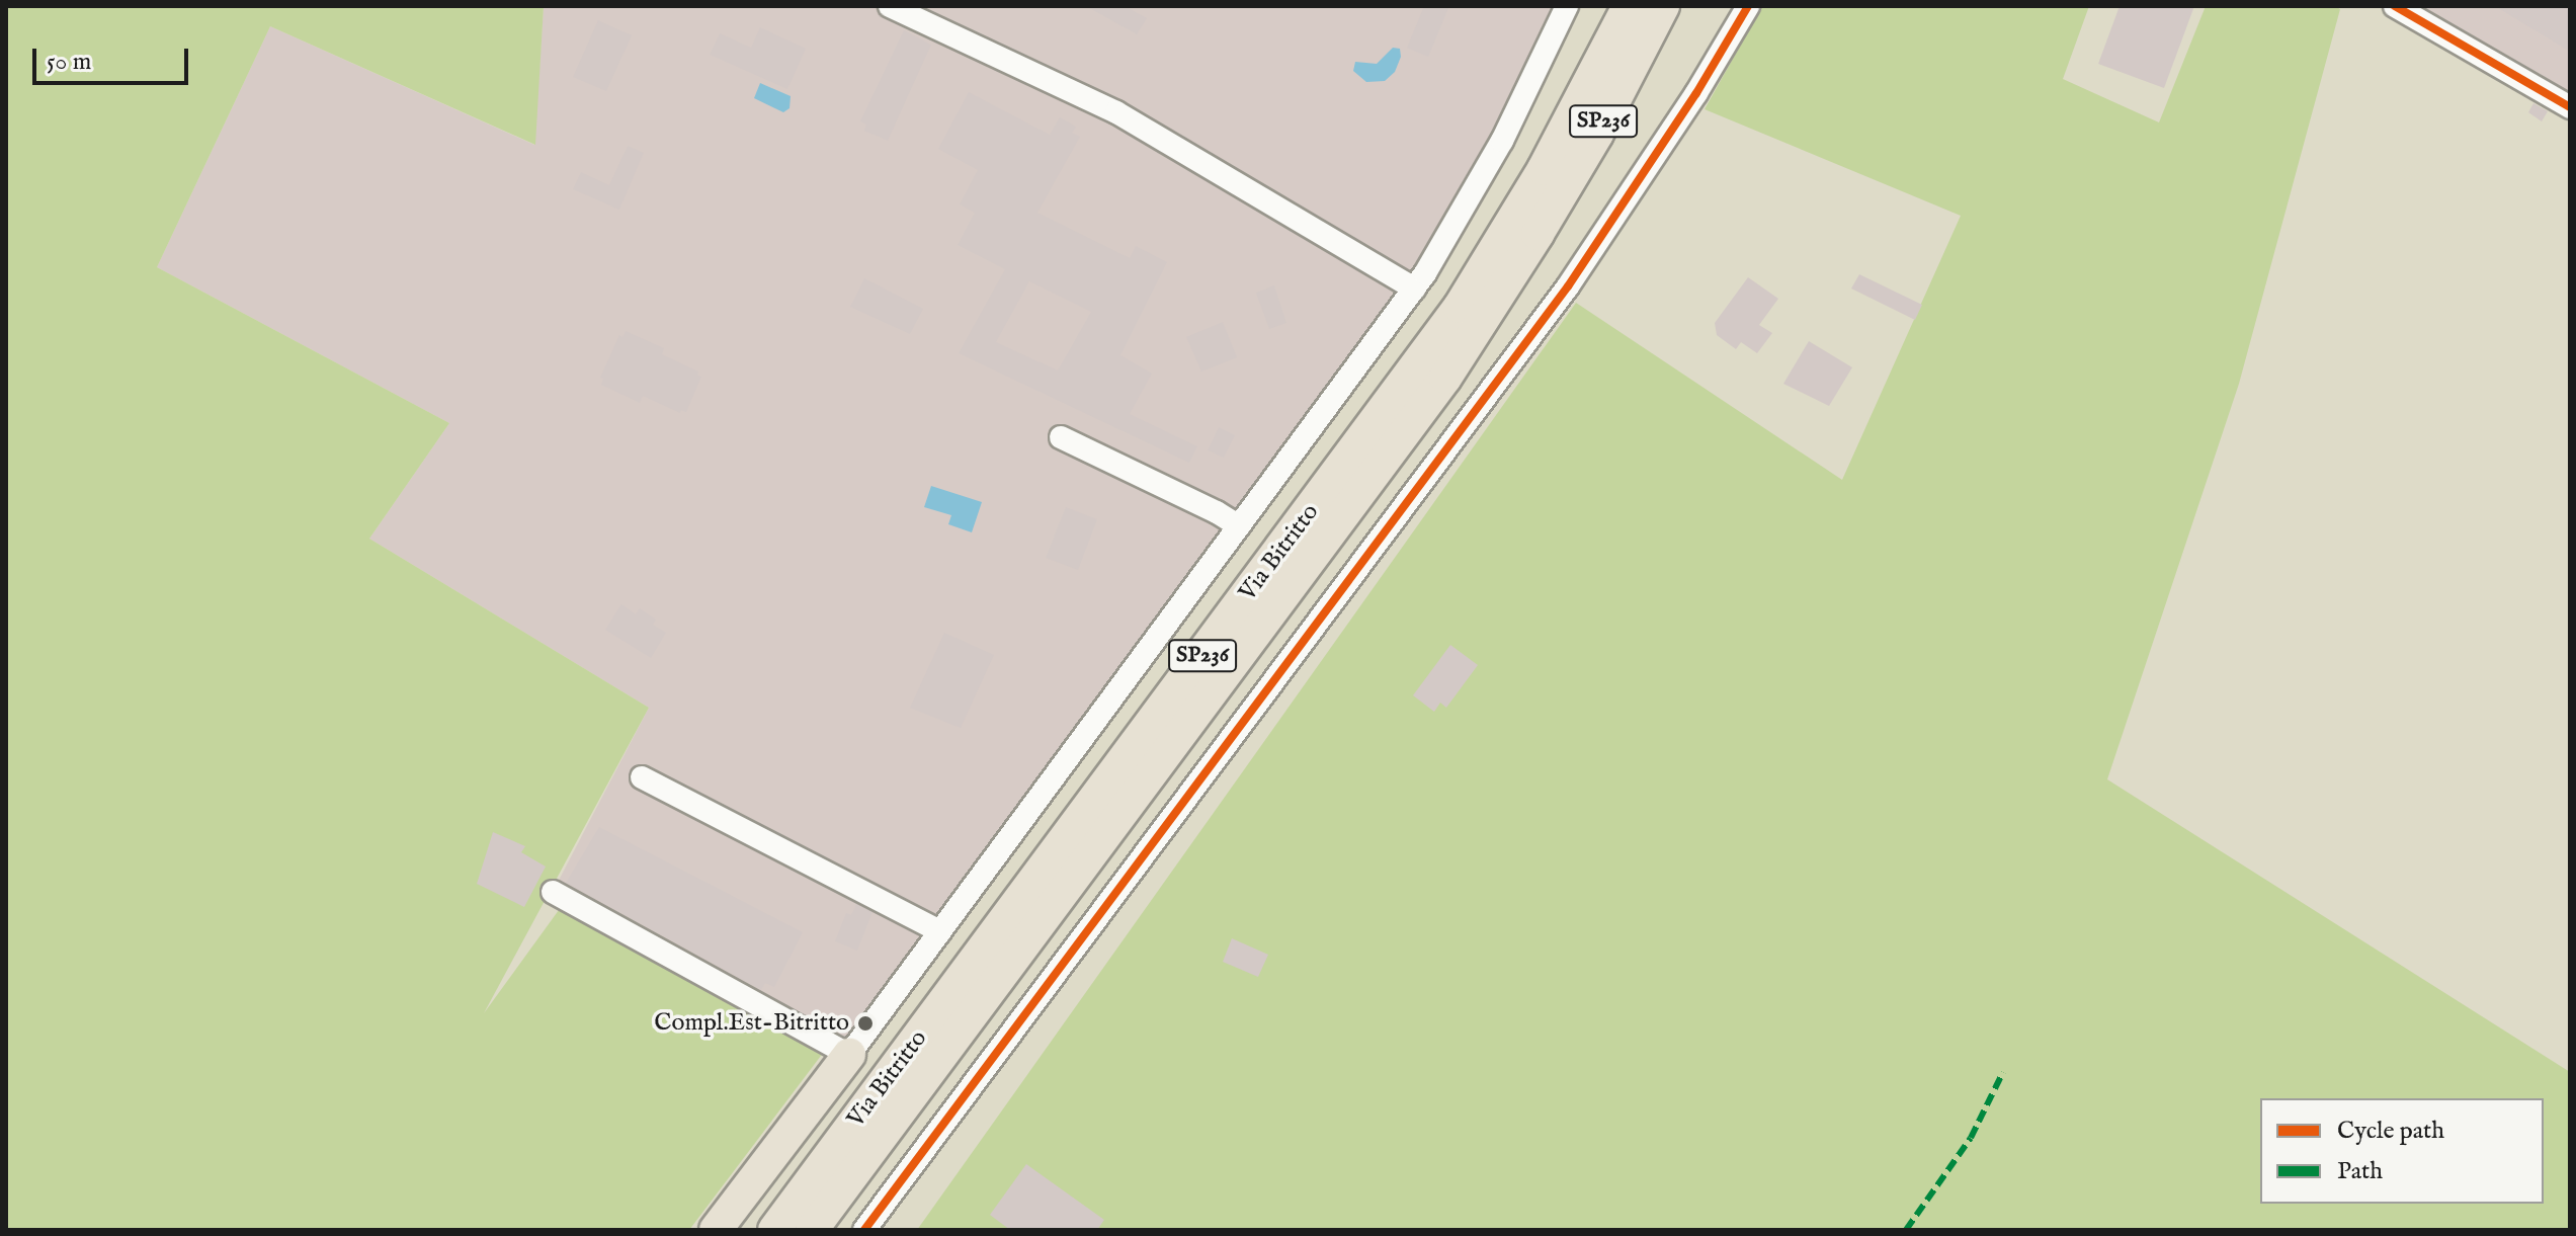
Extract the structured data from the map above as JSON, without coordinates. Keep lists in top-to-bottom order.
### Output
{
  "streets": {
    "highway": ["SP236", "Via Bitritto"]
  },
  "places": ["Compl.Est-Bitritto"],
  "legend": ["Cycle path", "Path"],
  "scale_bar": "50 m"
}
